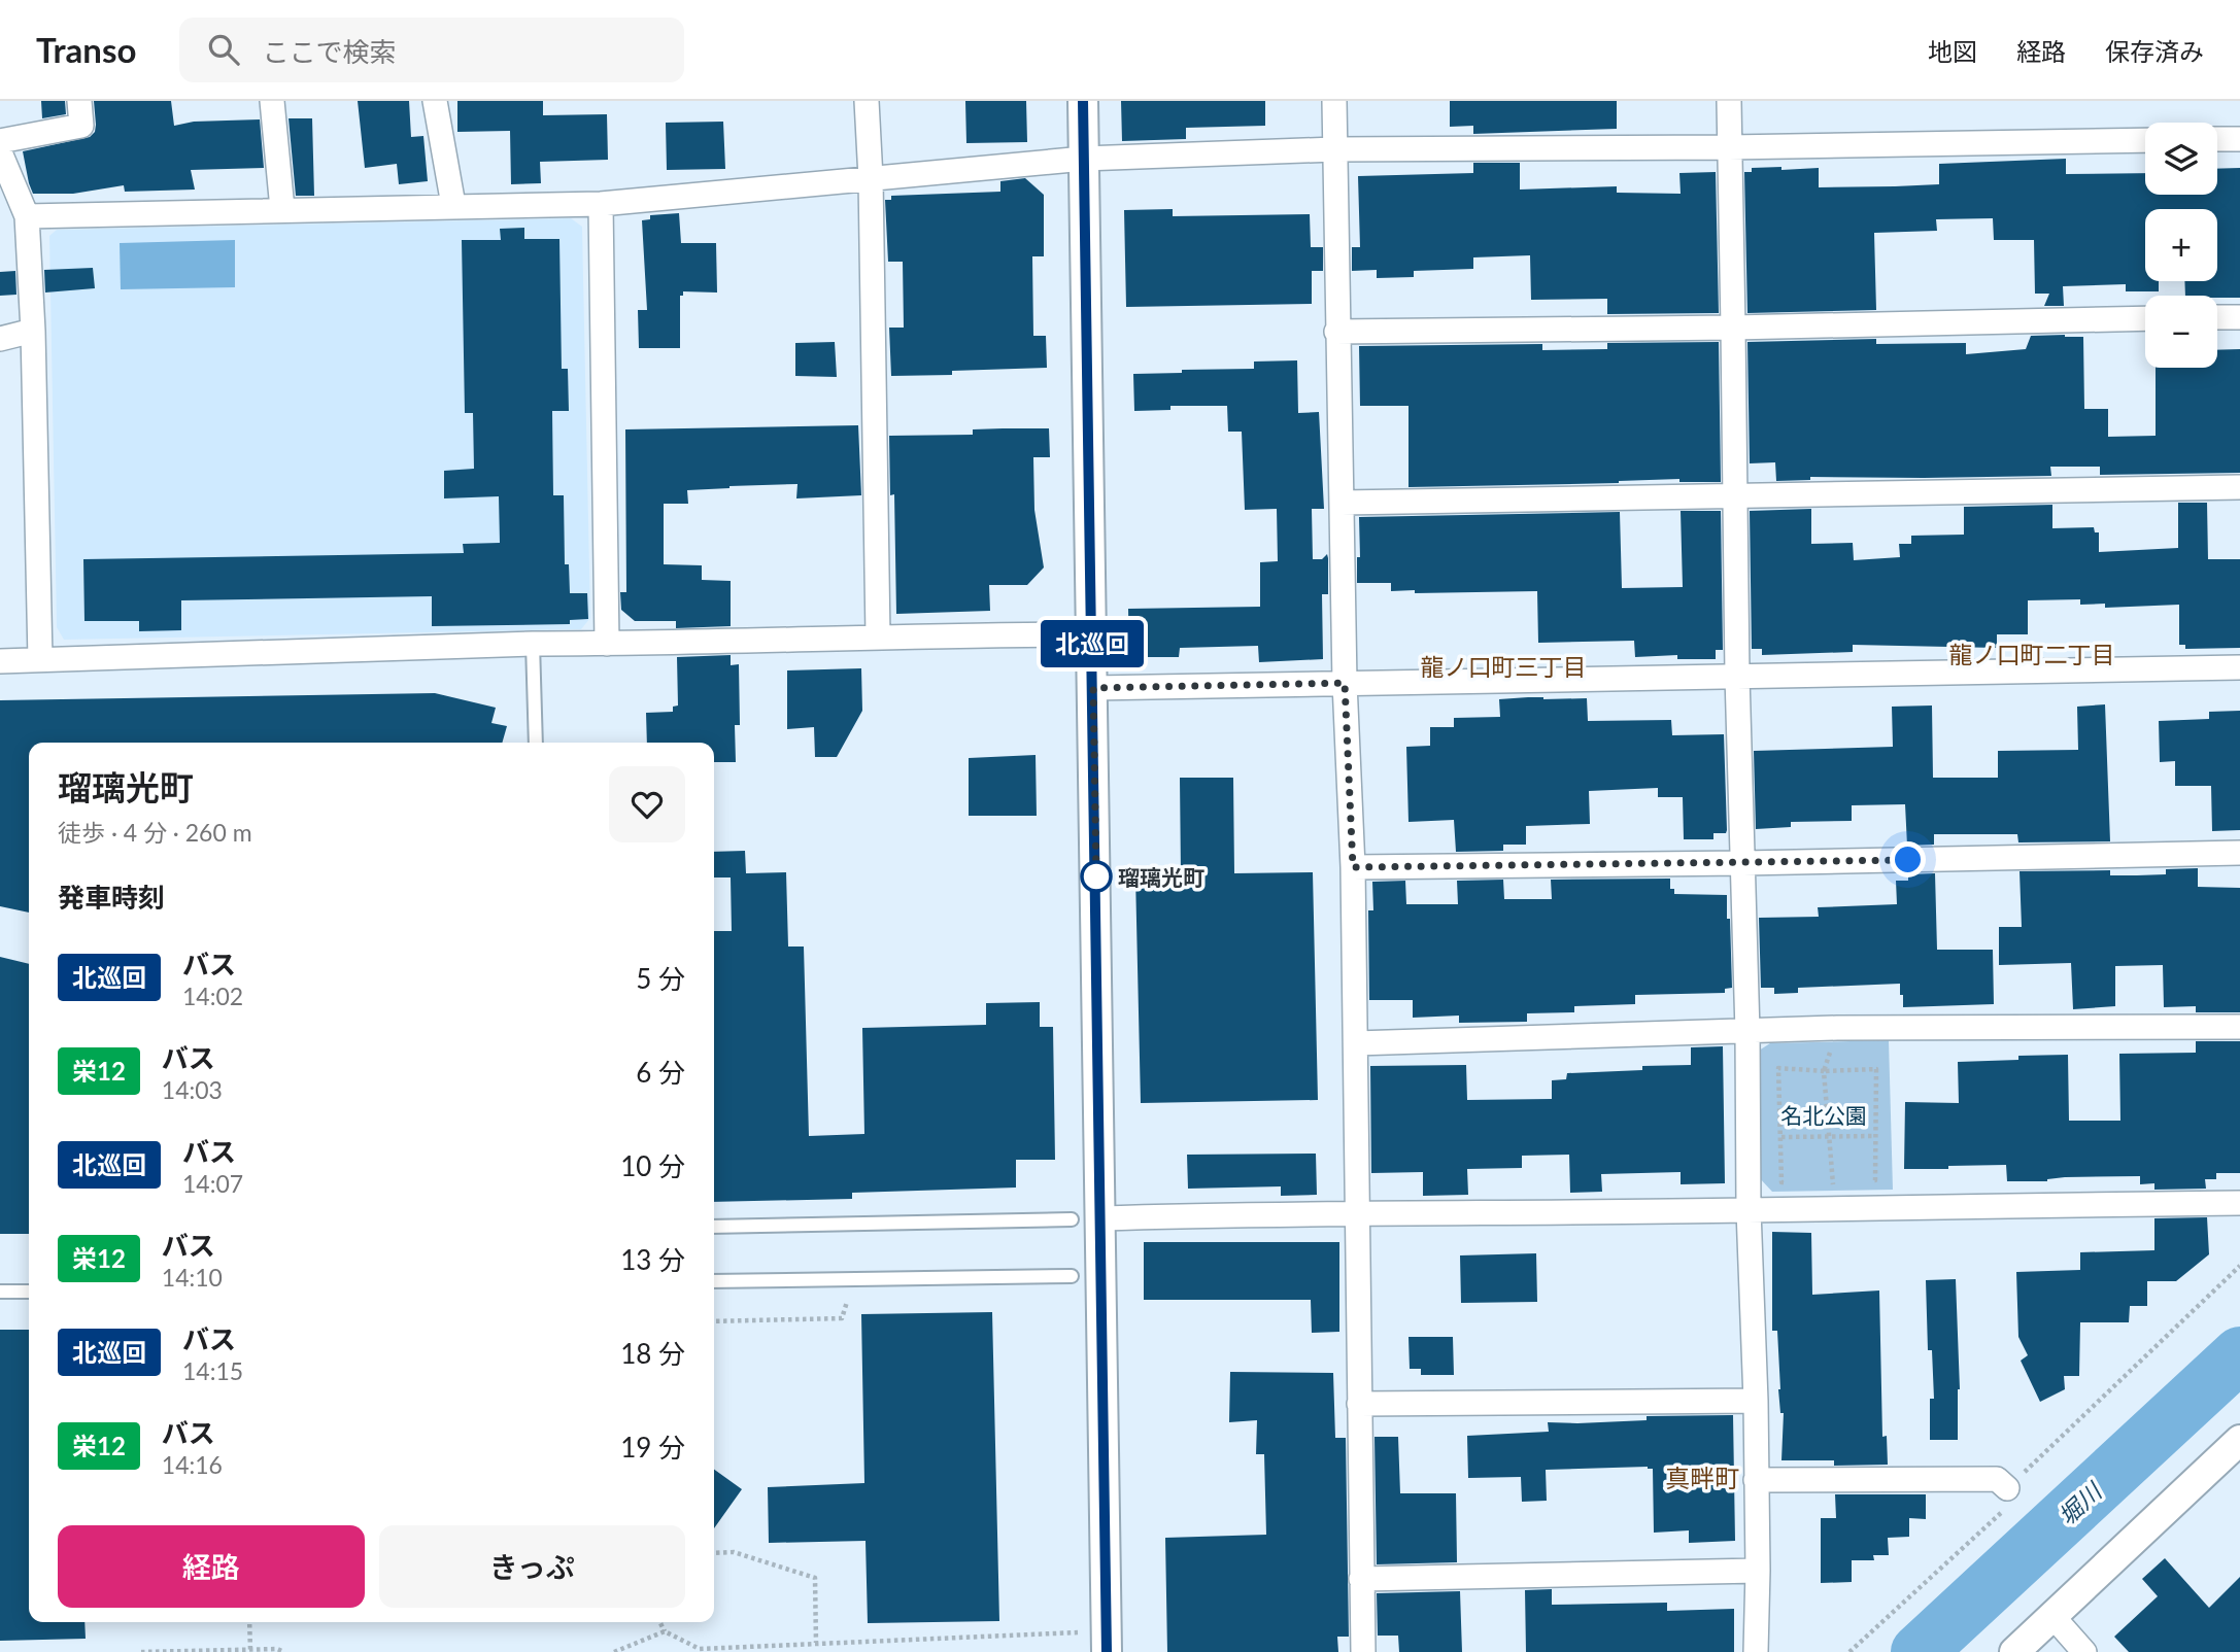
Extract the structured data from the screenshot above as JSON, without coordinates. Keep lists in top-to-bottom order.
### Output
{
  "districts": ["龍ノ口町二丁目", "龍ノ口町三丁目", "真畔町"],
  "water": ["堀川"],
  "parks": ["名北公園"],
  "places": ["瑠璃光町"],
  "lines": ["bus line 北巡回"],
  "page": {
    "header": "Transo",
    "search": "ここで検索",
    "nav": ["地図", "経路", "保存済み"],
    "on_map": "北巡回",
    "map_buttons": ["+", "−"],
    "heading": [
      ["瑠璃光町", "徒歩 · 4 分 · 260 m"],
      "発車時刻"
    ],
    "list": [
      {
        "mark": "北巡回",
        "name": "バス",
        "note": "14:02",
        "value": "5 分"
      },
      {
        "mark": "栄12",
        "name": "バス",
        "note": "14:03",
        "value": "6 分"
      },
      {
        "mark": "北巡回",
        "name": "バス",
        "note": "14:07",
        "value": "10 分"
      },
      {
        "mark": "栄12",
        "name": "バス",
        "note": "14:10",
        "value": "13 分"
      },
      {
        "mark": "北巡回",
        "name": "バス",
        "note": "14:15",
        "value": "18 分"
      },
      {
        "mark": "栄12",
        "name": "バス",
        "note": "14:16",
        "value": "19 分"
      }
    ],
    "buttons": ["経路", "きっぷ"]
  }
}
